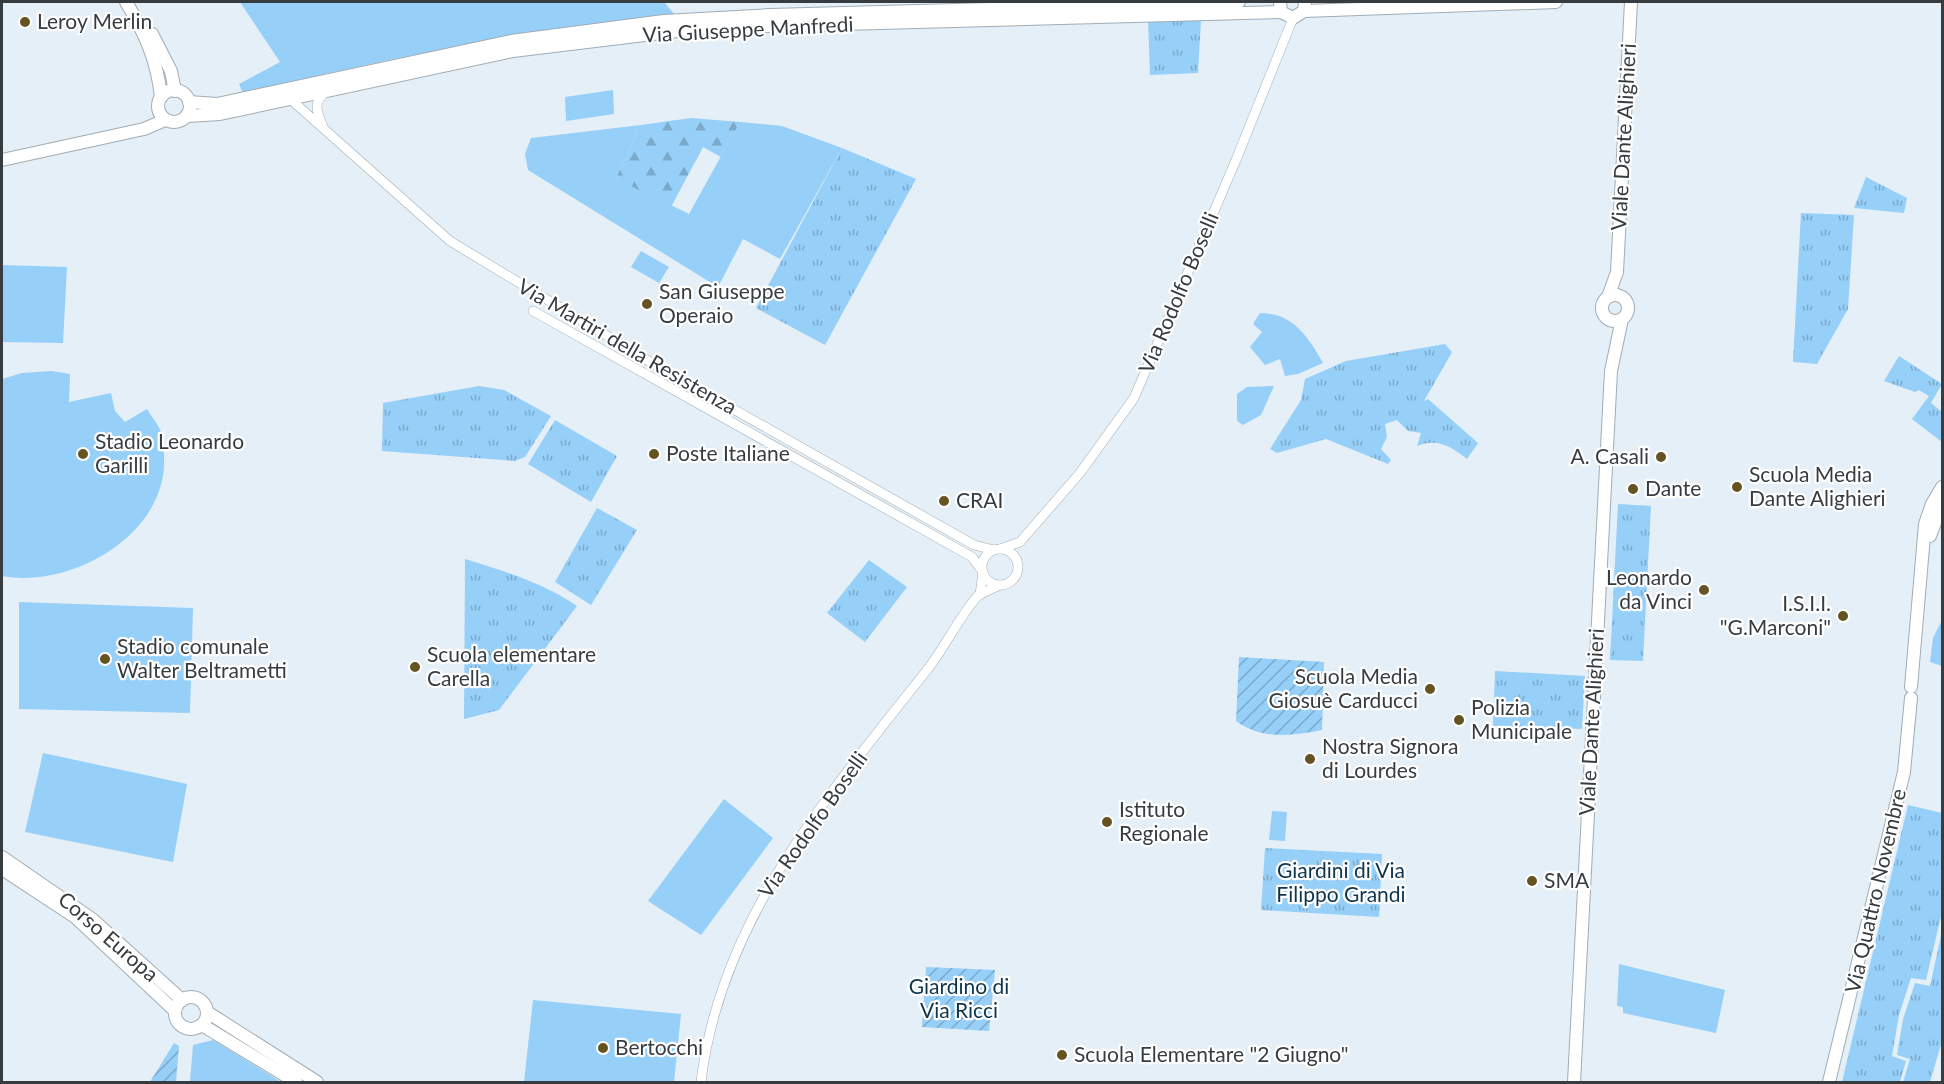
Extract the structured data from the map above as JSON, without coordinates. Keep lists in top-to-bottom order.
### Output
{
  "streets": {
    "main road": [
      "Via Giuseppe Manfredi",
      "Viale Dante Alighieri",
      "Via Quattro Novembre",
      "Corso Europa"
    ],
    "street": ["Via Rodolfo Boselli", "Via Martiri della Resistenza"]
  },
  "crossings": [
    ["Via Giuseppe Manfredi", "Via Rodolfo Boselli"],
    ["Via Giuseppe Manfredi", "Via Martiri della Resistenza"],
    ["Via Rodolfo Boselli", "Via Martiri della Resistenza"]
  ],
  "parks": ["Giardini di Via Filippo Grandi", "Giardino di Via Ricci"],
  "places": [
    "Leroy Merlin",
    "San Giuseppe Operaio",
    "Stadio Leonardo Garilli",
    "Poste Italiane",
    "A. Casali",
    "Scuola Media Dante Alighieri",
    "Dante",
    "CRAI",
    "Leonardo da Vinci",
    "I.S.I.I. \"G.Marconi\"",
    "Stadio comunale Walter Beltrametti",
    "Scuola elementare Carella",
    "Scuola Media Giosuè Carducci",
    "Polizia Municipale",
    "Nostra Signora di Lourdes",
    "Istituto Regionale",
    "SMA",
    "Bertocchi",
    "Scuola Elementare \"2 Giugno\""
  ]
}
